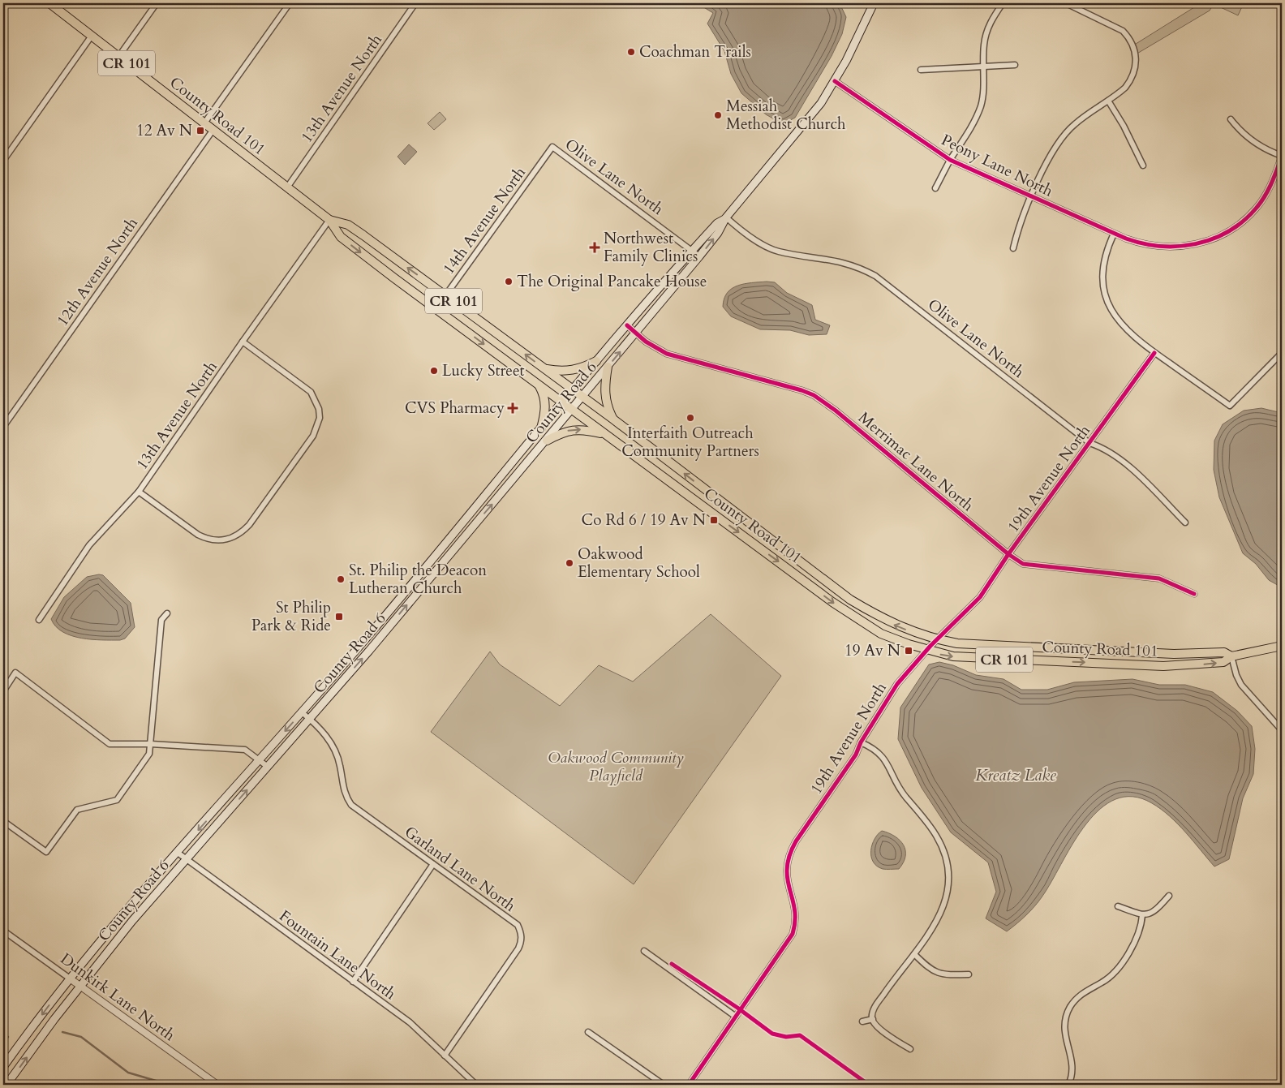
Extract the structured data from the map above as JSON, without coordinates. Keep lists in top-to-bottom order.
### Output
{
  "streets": {
    "main road": ["CR 101", "County Road 101", "County Road 6"],
    "street": [
      "13th Avenue North",
      "Peony Lane North",
      "Olive Lane North",
      "14th Avenue North",
      "12th Avenue North",
      "Merrimac Lane North",
      "19th Avenue North",
      "Garland Lane North",
      "Fountain Lane North",
      "Dunkirk Lane North"
    ]
  },
  "crossings": [
    ["13th Avenue North", "County Road 101"],
    ["County Road 101", "14th Avenue North"],
    ["County Road 101", "12th Avenue North"],
    ["County Road 101", "County Road 6"],
    ["County Road 101", "19th Avenue North"],
    ["Peony Lane North", "County Road 6"],
    ["Olive Lane North", "14th Avenue North"],
    ["Olive Lane North", "County Road 6"],
    ["Olive Lane North", "19th Avenue North"],
    ["County Road 6", "Merrimac Lane North"],
    ["County Road 6", "Garland Lane North"],
    ["County Road 6", "Fountain Lane North"],
    ["County Road 6", "Dunkirk Lane North"],
    ["Merrimac Lane North", "19th Avenue North"],
    ["Garland Lane North", "Fountain Lane North"]
  ],
  "water": ["Kreatz Lake"],
  "parks": ["Oakwood Community Playfield"],
  "places": {
    "other": [
      "Coachman Trails",
      "Messiah Methodist Church",
      "The Original Pancake House",
      "Lucky Street",
      "Interfaith Outreach Community Partners",
      "Oakwood Elementary School",
      "St. Philip the Deacon Lutheran Church"
    ],
    "transit": [
      "12 Av N",
      "Co Rd 6 / 19 Av N",
      "St Philip Park & Ride",
      "19 Av N"
    ],
    "health": ["Northwest Family Clinics", "CVS Pharmacy"]
  }
}
